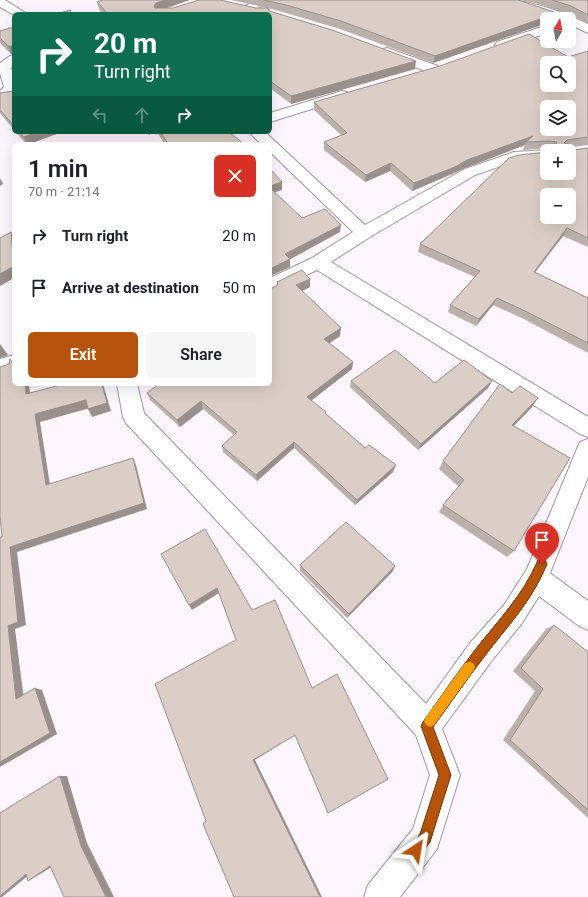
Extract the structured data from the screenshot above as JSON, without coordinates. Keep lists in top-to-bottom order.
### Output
{
  "north": "top",
  "page": {
    "map_buttons": ["+", "−"],
    "turn": ["20 m", "Turn right"],
    "heading": ["1 min", "70 m · 21:14"],
    "list": [
      {
        "name": "Turn right",
        "value": "20 m"
      },
      {
        "name": "Arrive at destination",
        "value": "50 m"
      }
    ],
    "buttons": ["Exit", "Share"]
  }
}
